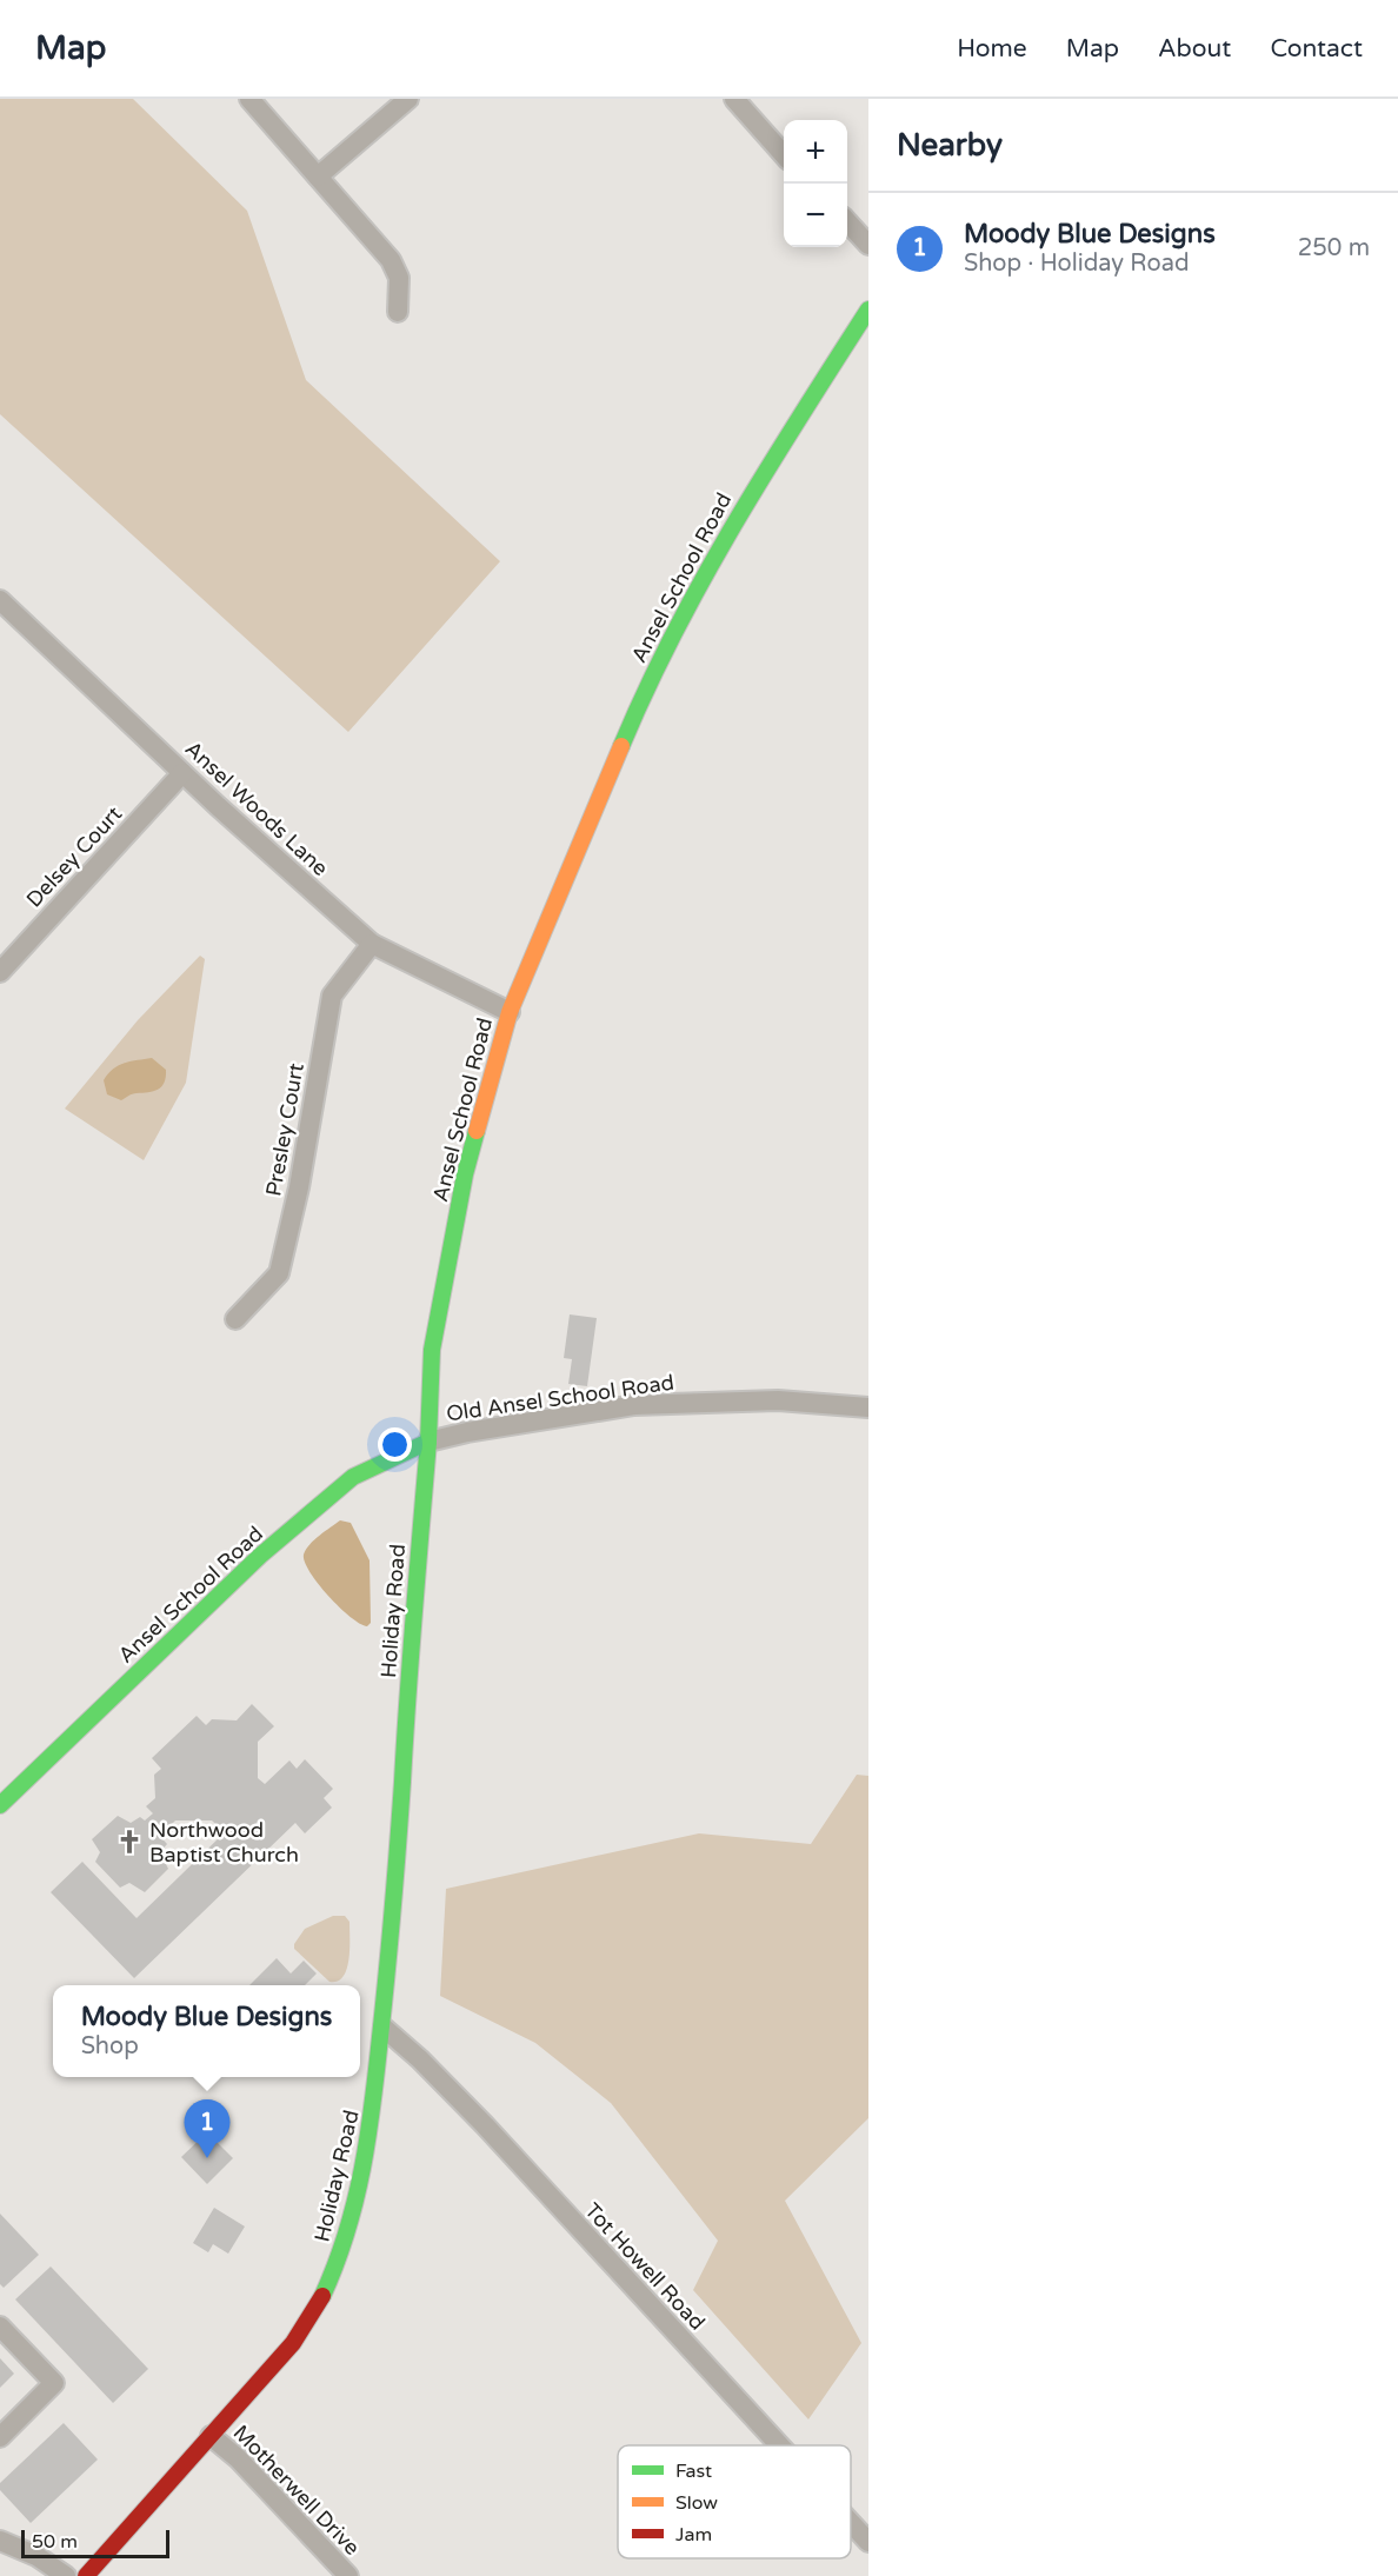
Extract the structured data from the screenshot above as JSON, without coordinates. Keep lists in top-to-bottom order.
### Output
{
  "streets": {
    "street": [
      "Ansel School Road",
      "Ansel Woods Lane",
      "Delsey Court",
      "Presley Court",
      "Old Ansel School Road",
      "Holiday Road",
      "Tot Howell Road",
      "Motherwell Drive"
    ]
  },
  "crossings": [
    ["Ansel School Road", "Ansel Woods Lane"],
    ["Ansel School Road", "Old Ansel School Road"],
    ["Ansel School Road", "Holiday Road"],
    ["Ansel Woods Lane", "Delsey Court"],
    ["Ansel Woods Lane", "Presley Court"],
    ["Old Ansel School Road", "Holiday Road"],
    ["Holiday Road", "Tot Howell Road"],
    ["Holiday Road", "Motherwell Drive"]
  ],
  "places": {
    "church": ["Northwood Baptist Church"]
  },
  "legend": ["Fast", "Slow", "Jam"],
  "scale_bar": "50 m",
  "page": {
    "header": "Map",
    "nav": [
      "Home",
      "Map",
      "About",
      "Contact"
    ],
    "heading": "Nearby",
    "map_buttons": ["+", "−"],
    "list": [
      {
        "mark": "1",
        "name": "Moody Blue Designs",
        "note": "Shop · Holiday Road",
        "value": "250 m"
      }
    ],
    "popup": ["Moody Blue Designs", "Shop"],
    "pins": "1",
    "scale": "50 m"
  }
}
